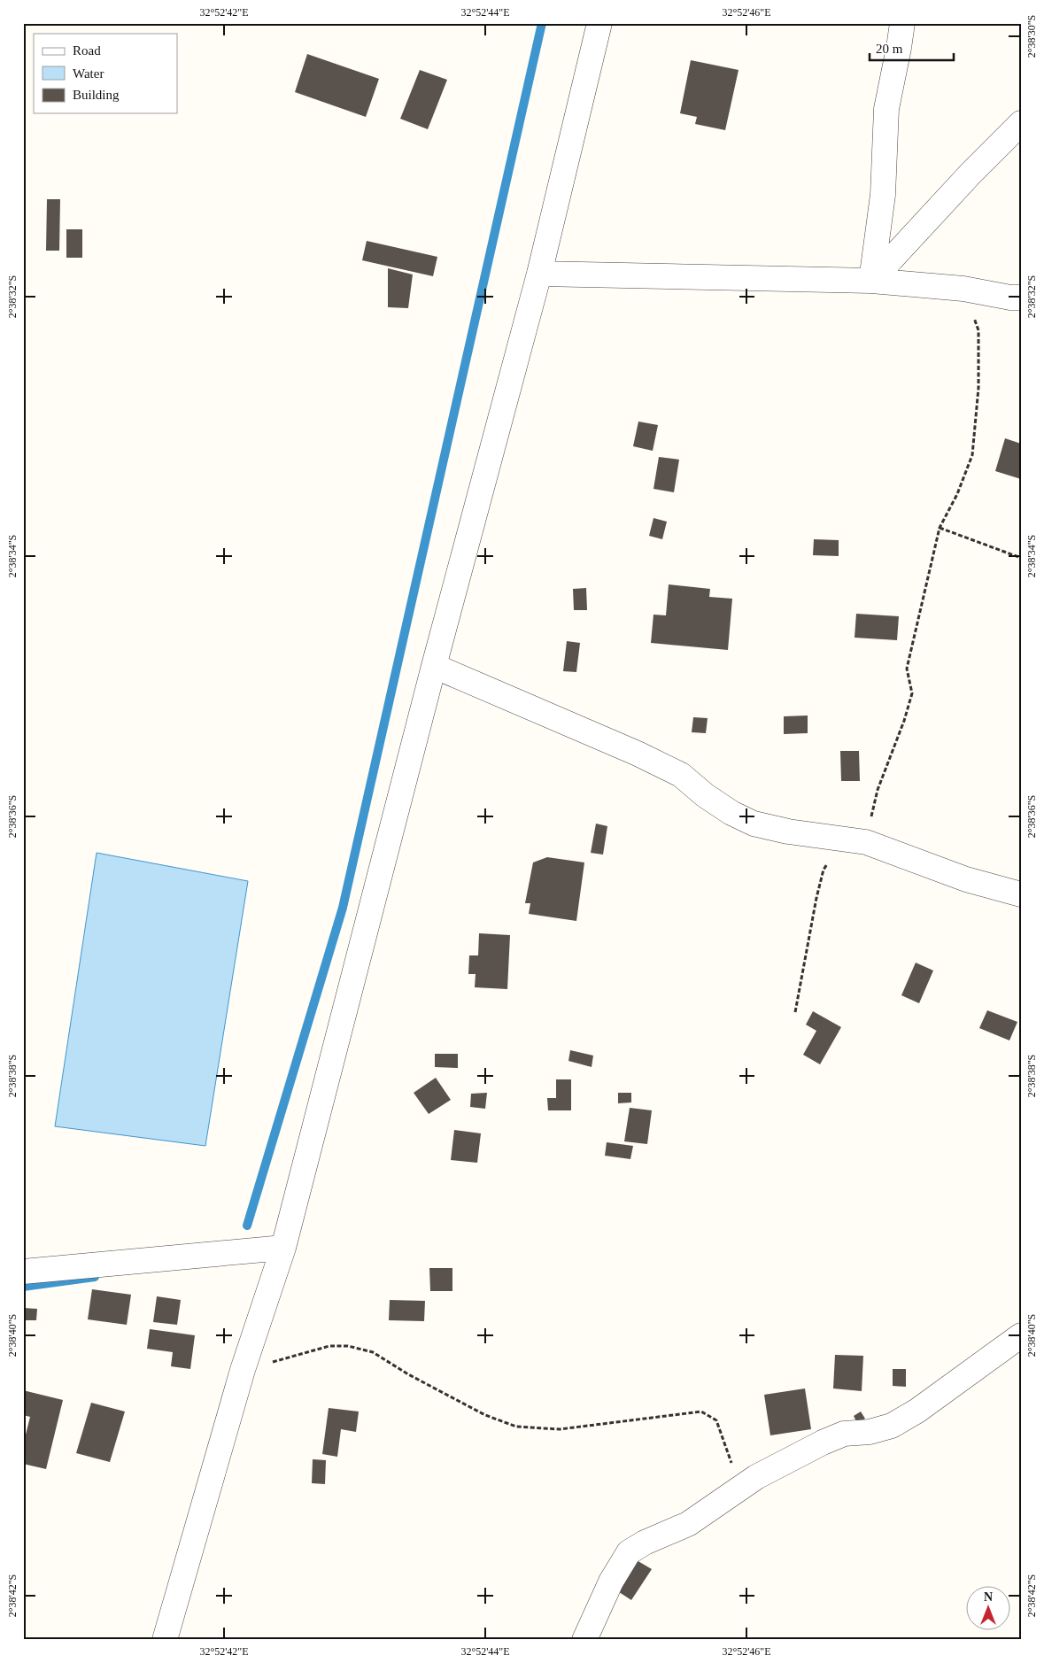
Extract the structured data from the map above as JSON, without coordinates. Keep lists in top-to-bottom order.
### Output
{
  "legend": ["Road", "Water", "Building"],
  "scale_bar": "20 m",
  "north": "top",
  "coordinates": [
    "32°52'42\"E",
    "32°52'44\"E",
    "32°52'46\"E",
    "2°38'30\"S",
    "2°38'32\"S",
    "2°38'34\"S",
    "2°38'36\"S",
    "2°38'38\"S",
    "2°38'40\"S",
    "2°38'42\"S"
  ]
}
